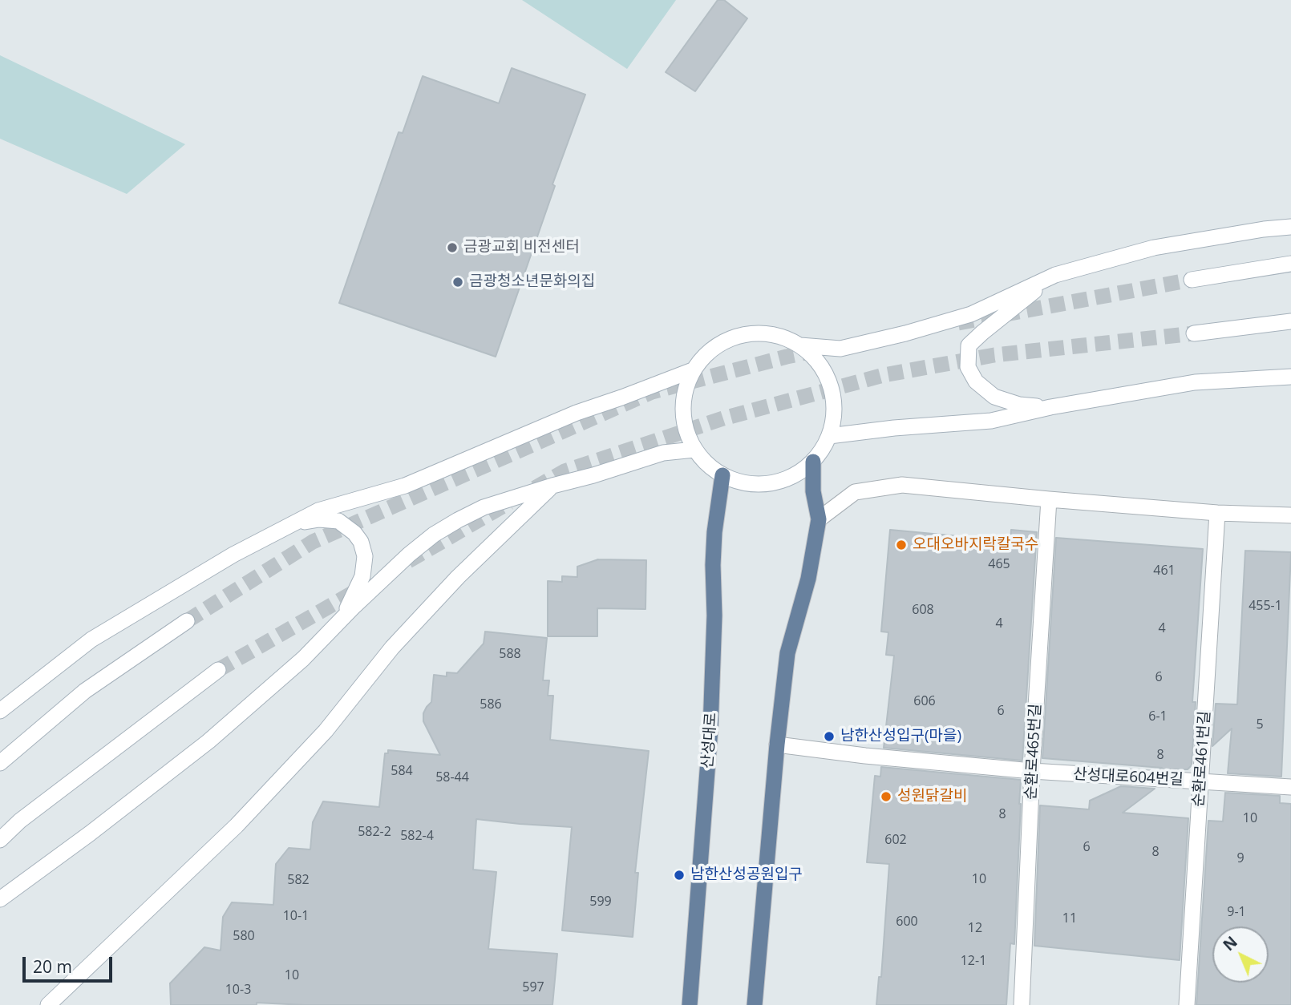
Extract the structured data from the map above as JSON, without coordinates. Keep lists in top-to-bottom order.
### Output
{
  "streets": {
    "main road": [
      "산성대로",
      "순환로465번길",
      "순환로461번길",
      "산성대로604번길"
    ]
  },
  "crossings": [
    ["순환로465번길", "산성대로604번길"],
    ["순환로461번길", "산성대로604번길"]
  ],
  "places": [
    "금광교회 비전센터",
    "금광청소년문화의집",
    "오대오바지락칼국수",
    "남한산성입구(마을)",
    "성원닭갈비",
    "남한산성공원입구"
  ],
  "house_numbers": [
    "465",
    "461",
    "455-1",
    "608",
    "4",
    "4",
    "588",
    "6",
    "606",
    "586",
    "6",
    "6-1",
    "5",
    "8",
    "584",
    "58-44",
    "8",
    "10",
    "582-2",
    "582-4",
    "602",
    "6",
    "8",
    "9",
    "10",
    "582",
    "599",
    "9-1",
    "10-1",
    "11",
    "600",
    "12",
    "580",
    "12-1",
    "10",
    "597",
    "10-3"
  ],
  "scale_bar": "20 m",
  "north": "top left"
}
